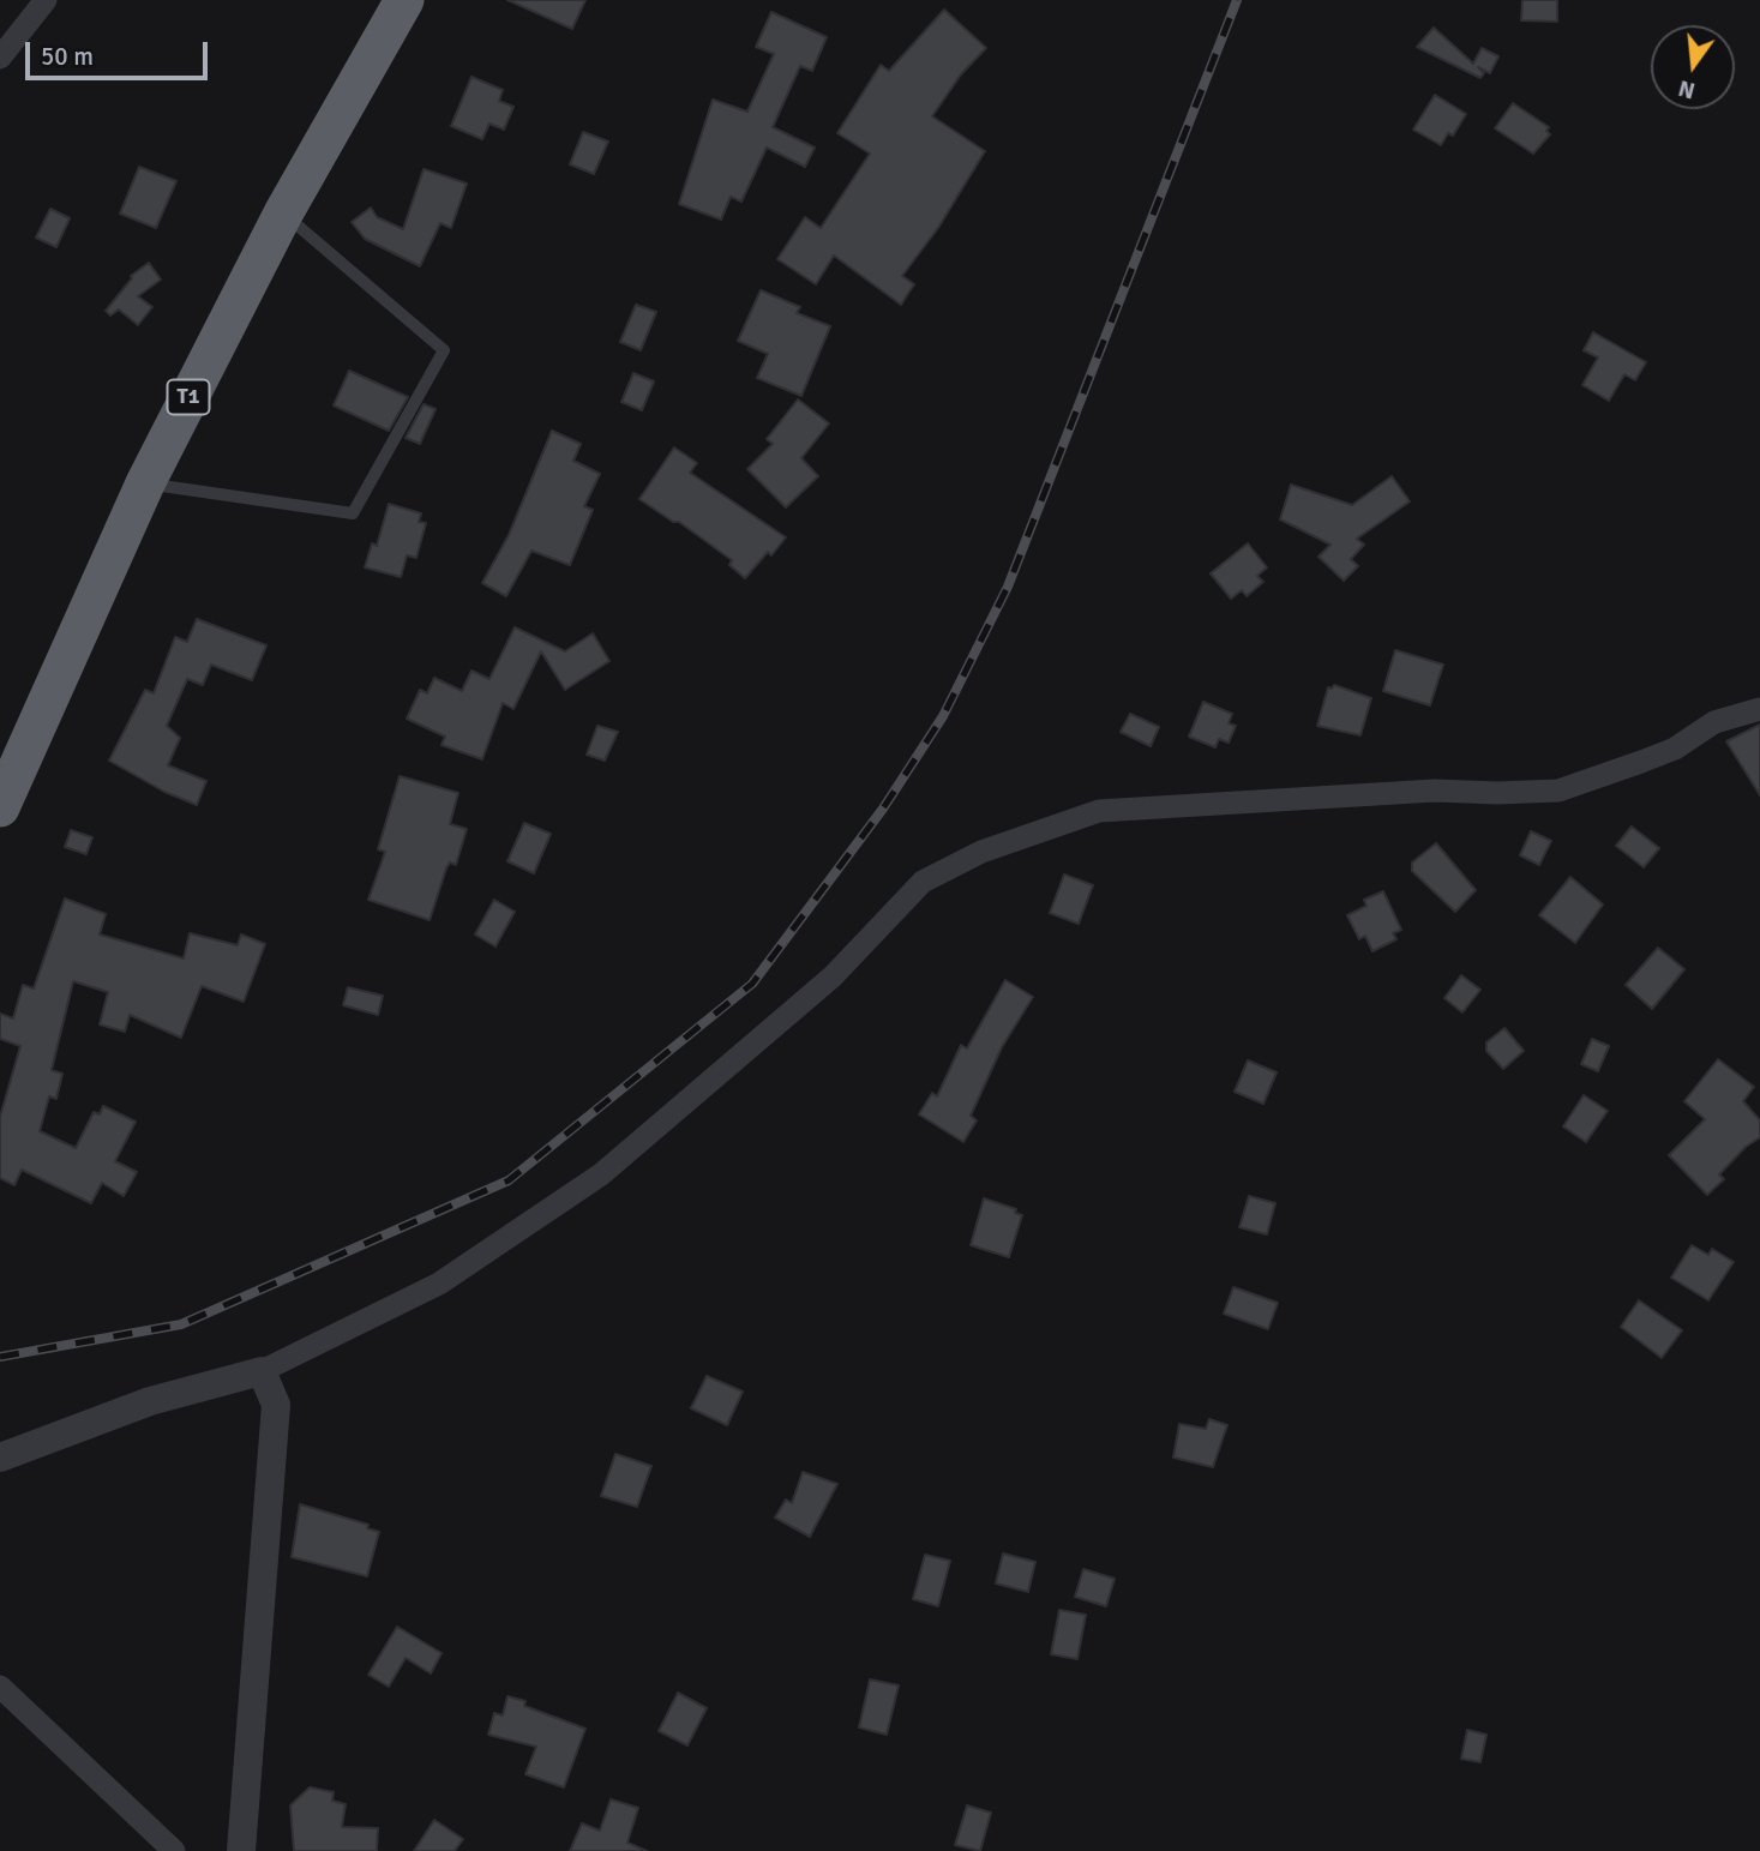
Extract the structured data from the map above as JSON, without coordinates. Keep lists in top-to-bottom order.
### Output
{
  "streets": {
    "highway": ["T1"]
  },
  "scale_bar": "50 m",
  "north": "bottom"
}
